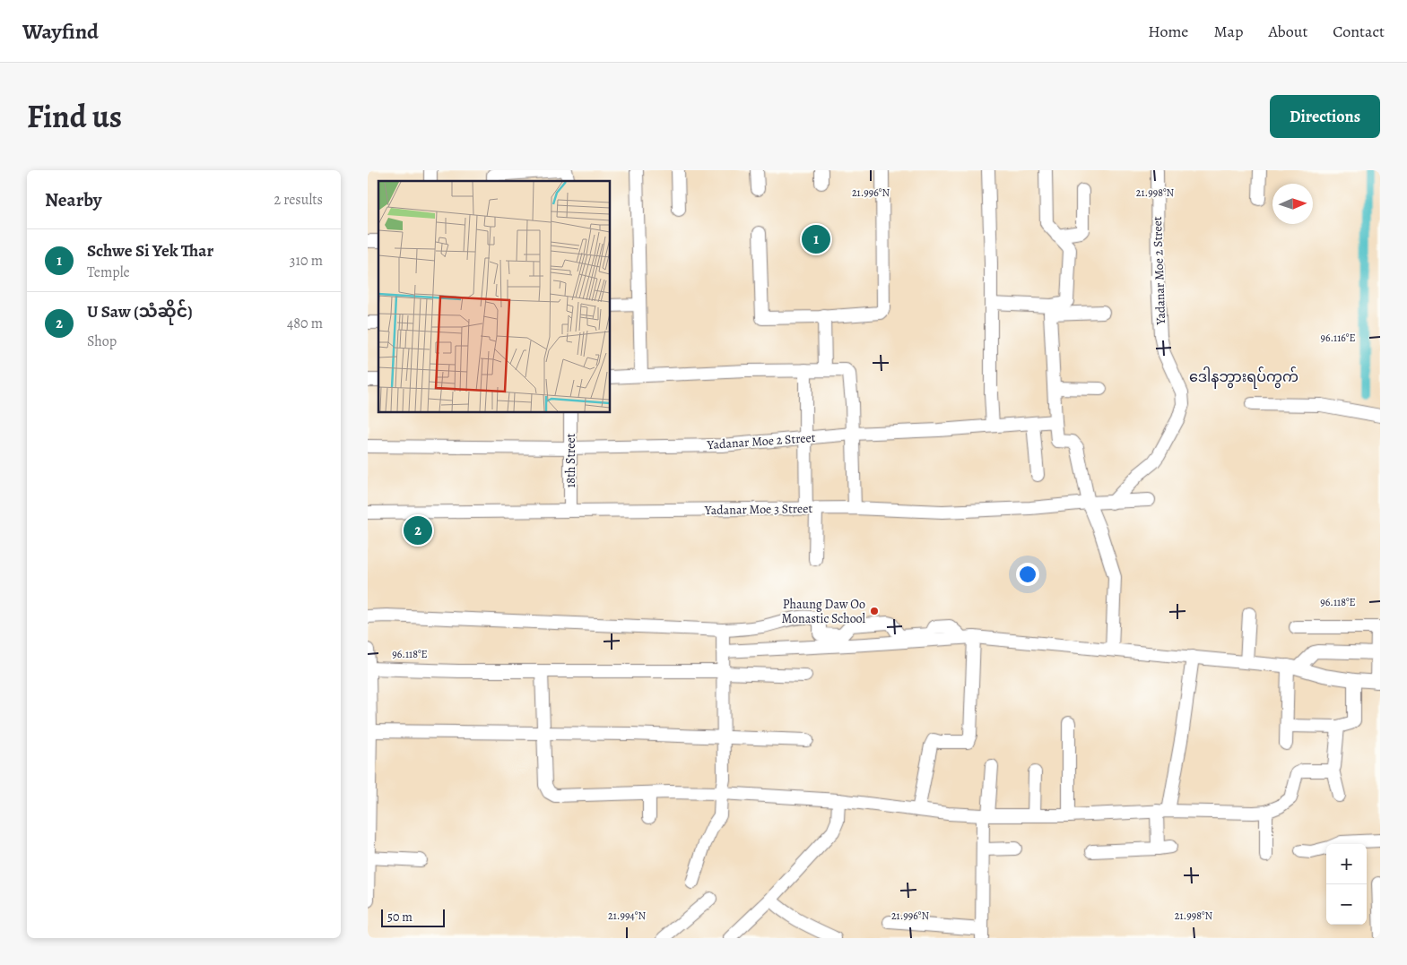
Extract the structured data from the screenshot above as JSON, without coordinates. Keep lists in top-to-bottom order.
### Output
{
  "streets": {
    "street": ["Yadanar Moe 2 Street", "18th Street", "Yadanar Moe 3 Street"]
  },
  "crossings": [
    ["Yadanar Moe 2 Street", "18th Street"],
    ["Yadanar Moe 2 Street", "Yadanar Moe 3 Street"],
    ["18th Street", "Yadanar Moe 3 Street"]
  ],
  "districts": ["ဒေါနဘွားရပ်ကွက်"],
  "places": ["Phaung Daw Oo Monastic School"],
  "scale_bar": "50 m",
  "north": "right",
  "page": {
    "header": "Wayfind",
    "nav": [
      "Home",
      "Map",
      "About",
      "Contact"
    ],
    "title": "Find us",
    "buttons": "Directions",
    "heading": ["Nearby", "2 results"],
    "pins": ["1", "2"],
    "list": [
      {
        "mark": "1",
        "name": "Schwe Si Yek Thar",
        "note": "Temple",
        "value": "310 m"
      },
      {
        "mark": "2",
        "name": "U Saw (သံဆိုင်)",
        "note": "Shop",
        "value": "480 m"
      }
    ],
    "map_buttons": ["+", "−"],
    "scale": "50 m"
  },
  "coordinates": [
    "21.996°N",
    "21.998°N",
    "96.116°E",
    "96.118°E",
    "21.994°N"
  ]
}
